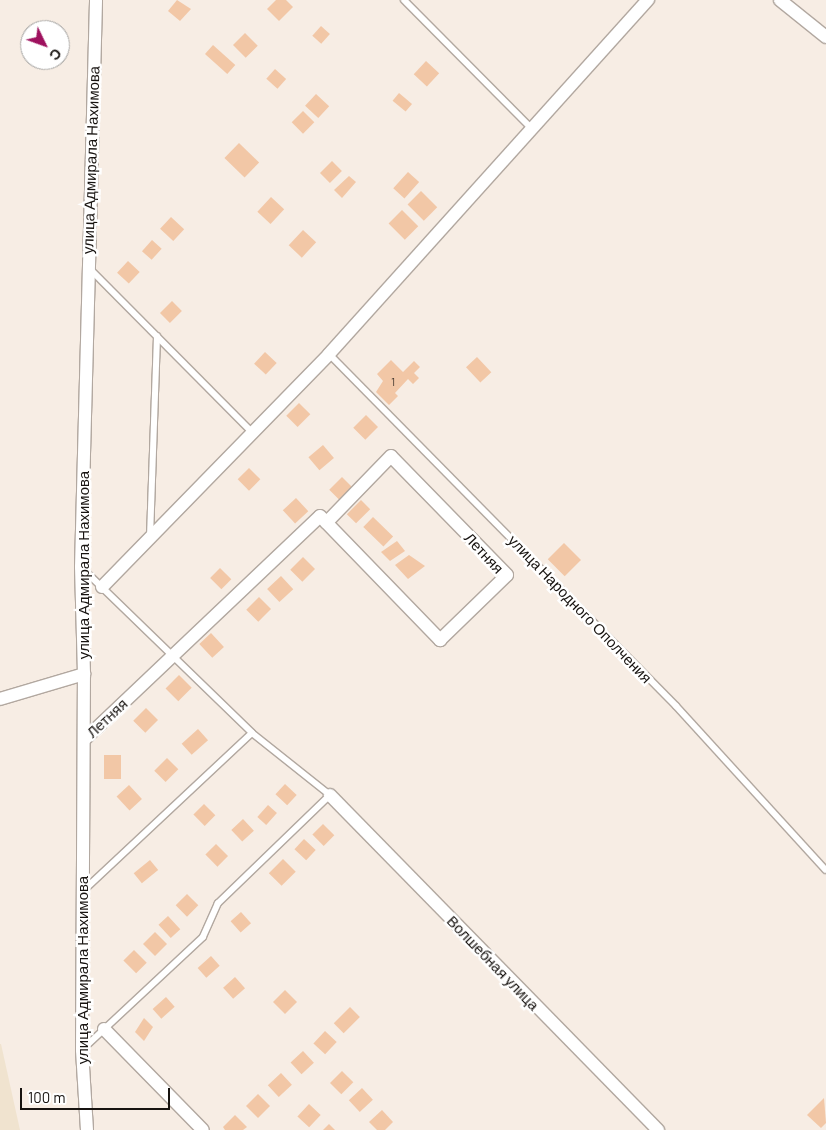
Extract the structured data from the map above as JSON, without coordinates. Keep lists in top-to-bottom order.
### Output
{
  "streets": {
    "street": ["улица Адмирала Нахимова", "Летняя", "Волшебная улица"],
    "lane": ["улица Народного Ополчения"]
  },
  "crossings": [
    ["улица Адмирала Нахимова", "Летняя"]
  ],
  "house_numbers": ["1"],
  "scale_bar": "100 m",
  "north": "bottom right"
}
